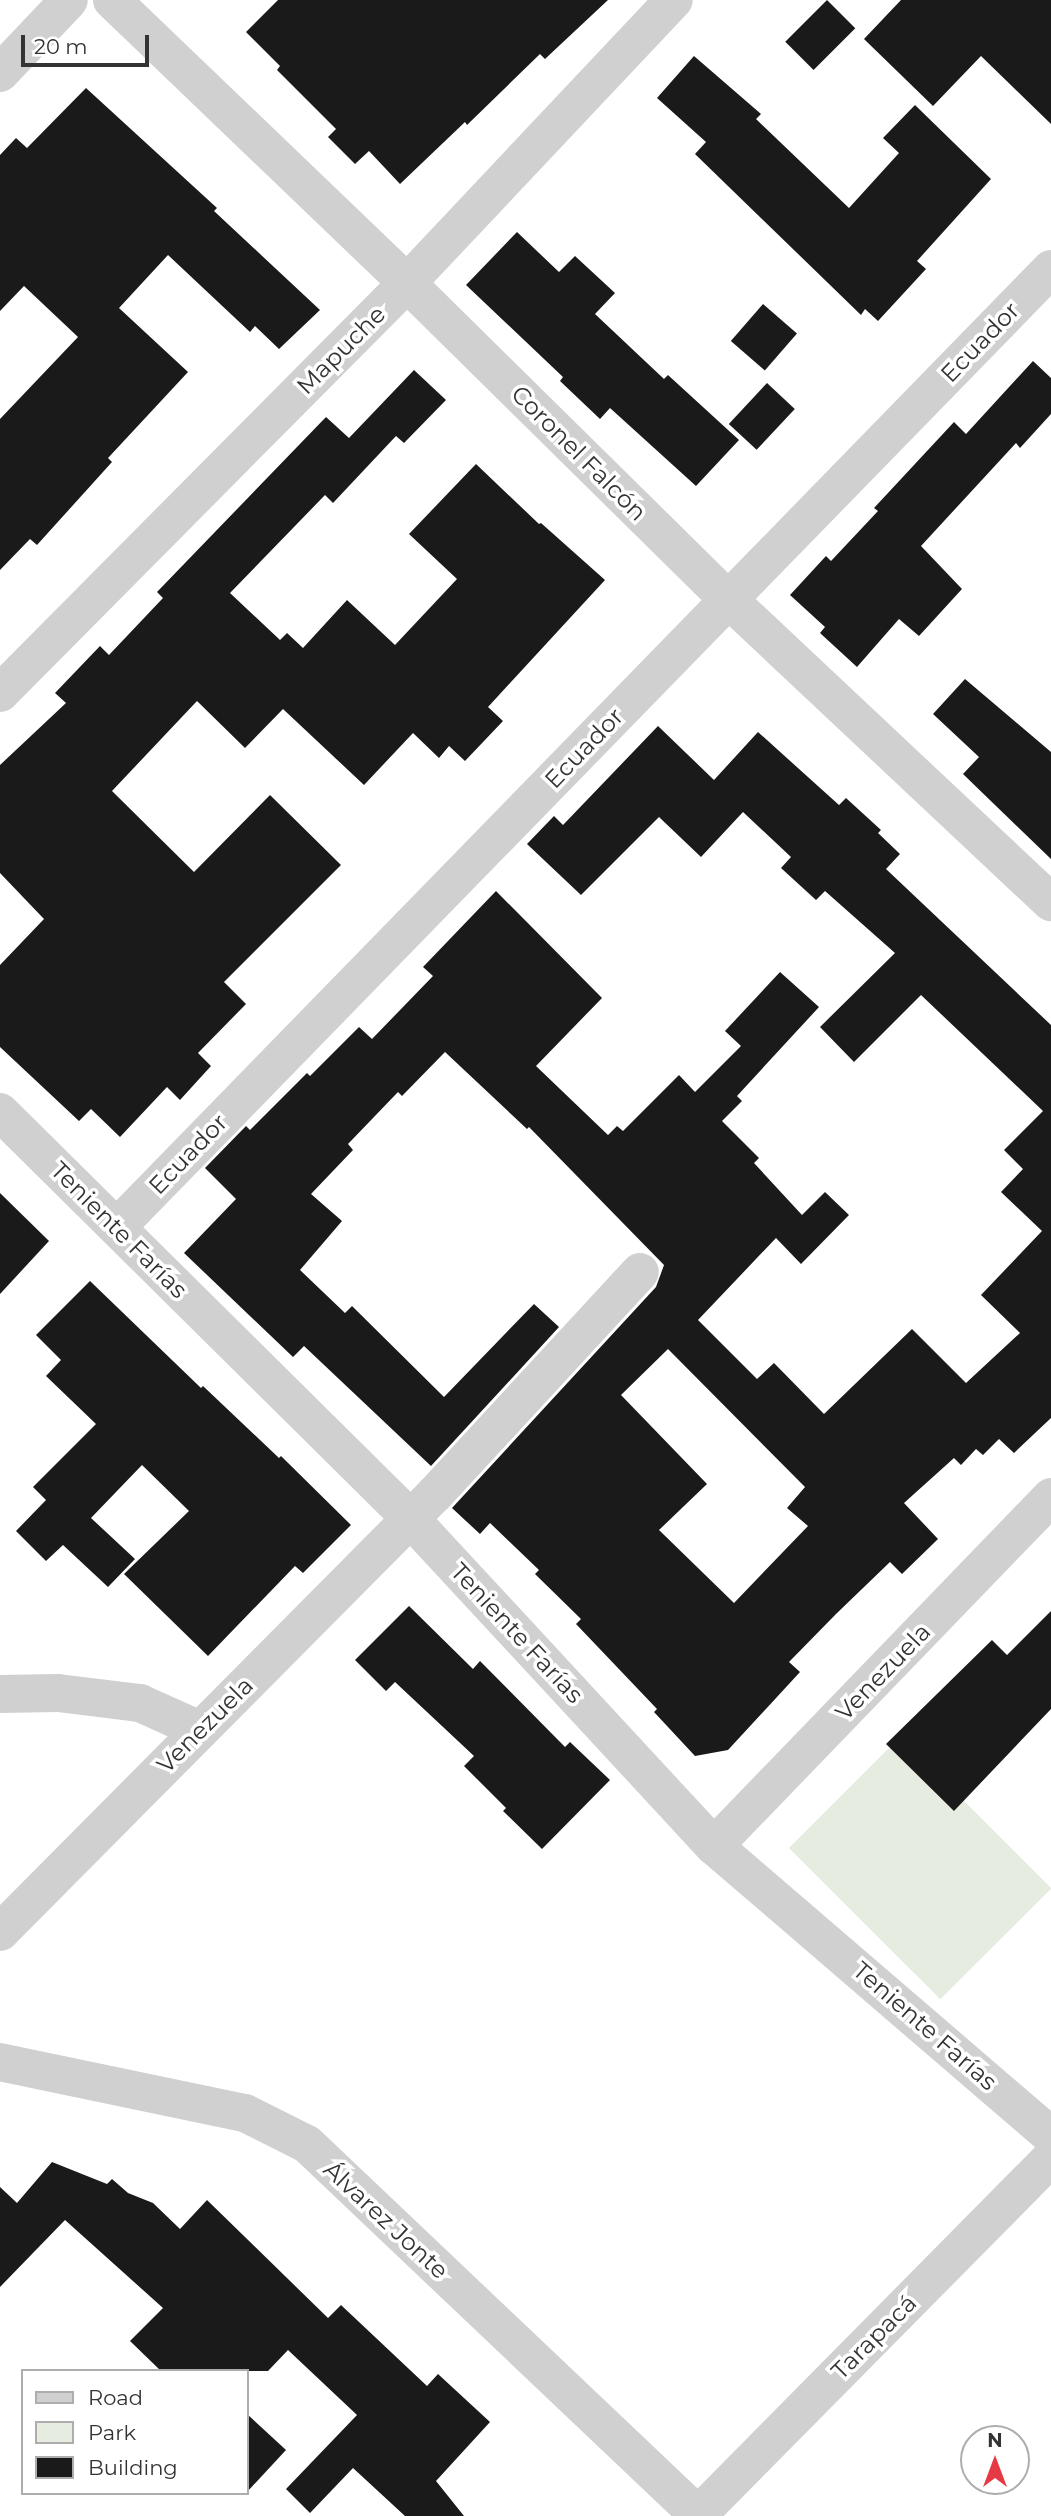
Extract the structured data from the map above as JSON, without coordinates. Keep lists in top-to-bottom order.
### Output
{
  "streets": {
    "street": [
      "Ecuador",
      "Mapuche",
      "Coronel Falcón",
      "Teniente Farías",
      "Venezuela",
      "Álvarez Jonte",
      "Tarapacá"
    ]
  },
  "crossings": [
    ["Ecuador", "Coronel Falcón"],
    ["Ecuador", "Teniente Farías"],
    ["Mapuche", "Coronel Falcón"],
    ["Teniente Farías", "Venezuela"],
    ["Álvarez Jonte", "Tarapacá"]
  ],
  "legend": ["Road", "Park", "Building"],
  "scale_bar": "20 m",
  "north": "top"
}
